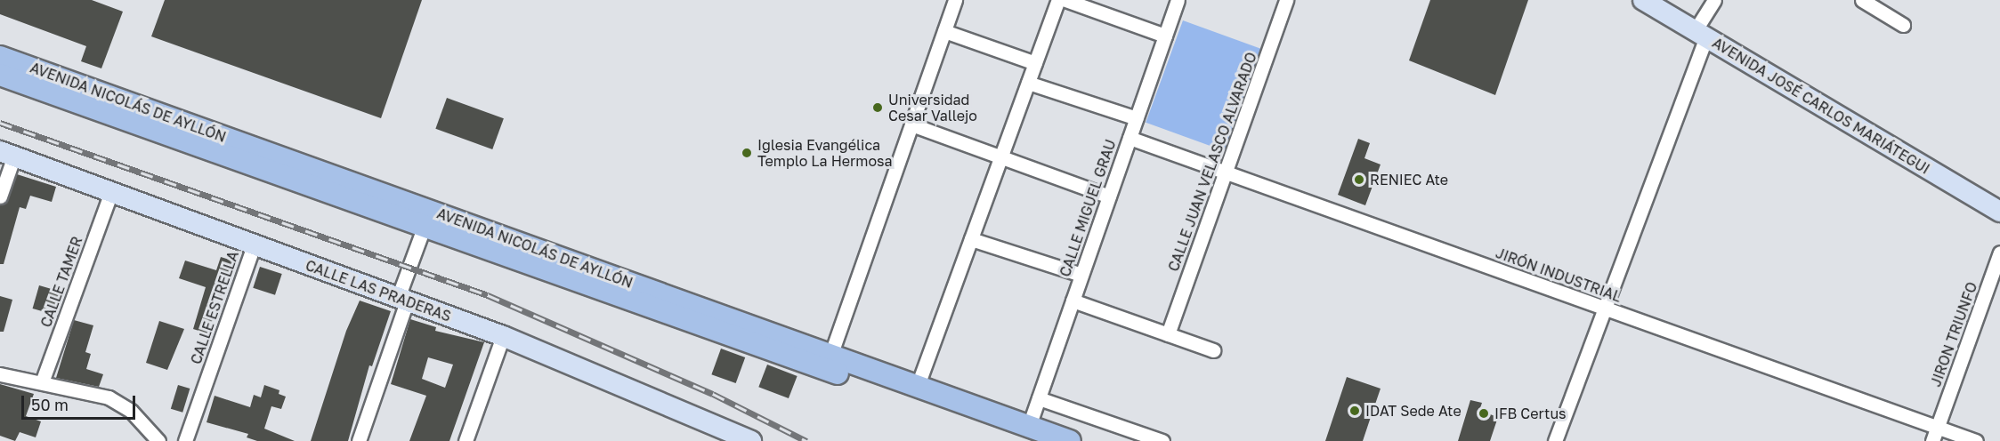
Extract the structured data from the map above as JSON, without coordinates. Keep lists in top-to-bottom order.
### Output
{
  "streets": {
    "main road": ["AVENIDA NICOLÁS DE AYLLÓN"],
    "street": [
      "AVENIDA JOSÉ CARLOS MARIÁTEGUI",
      "CALLE JUAN VELASCO ALVARADO",
      "CALLE MIGUEL GRAU",
      "JIRÓN INDUSTRIAL",
      "CALLE TAMER",
      "CALLE LAS PRADERAS",
      "CALLE ESTRELLA",
      "JIRON TRIUNFO"
    ]
  },
  "crossings": [
    ["AVENIDA NICOLÁS DE AYLLÓN", "CALLE MIGUEL GRAU"],
    ["CALLE JUAN VELASCO ALVARADO", "JIRÓN INDUSTRIAL"],
    ["CALLE MIGUEL GRAU", "JIRÓN INDUSTRIAL"],
    ["JIRÓN INDUSTRIAL", "JIRON TRIUNFO"],
    ["CALLE TAMER", "CALLE LAS PRADERAS"],
    ["CALLE LAS PRADERAS", "CALLE ESTRELLA"]
  ],
  "places": [
    "Universidad Cesar Vallejo",
    "Iglesia Evangélica Templo La Hermosa",
    "RENIEC Ate",
    "IDAT Sede Ate",
    "IFB Certus"
  ],
  "scale_bar": "50 m"
}
